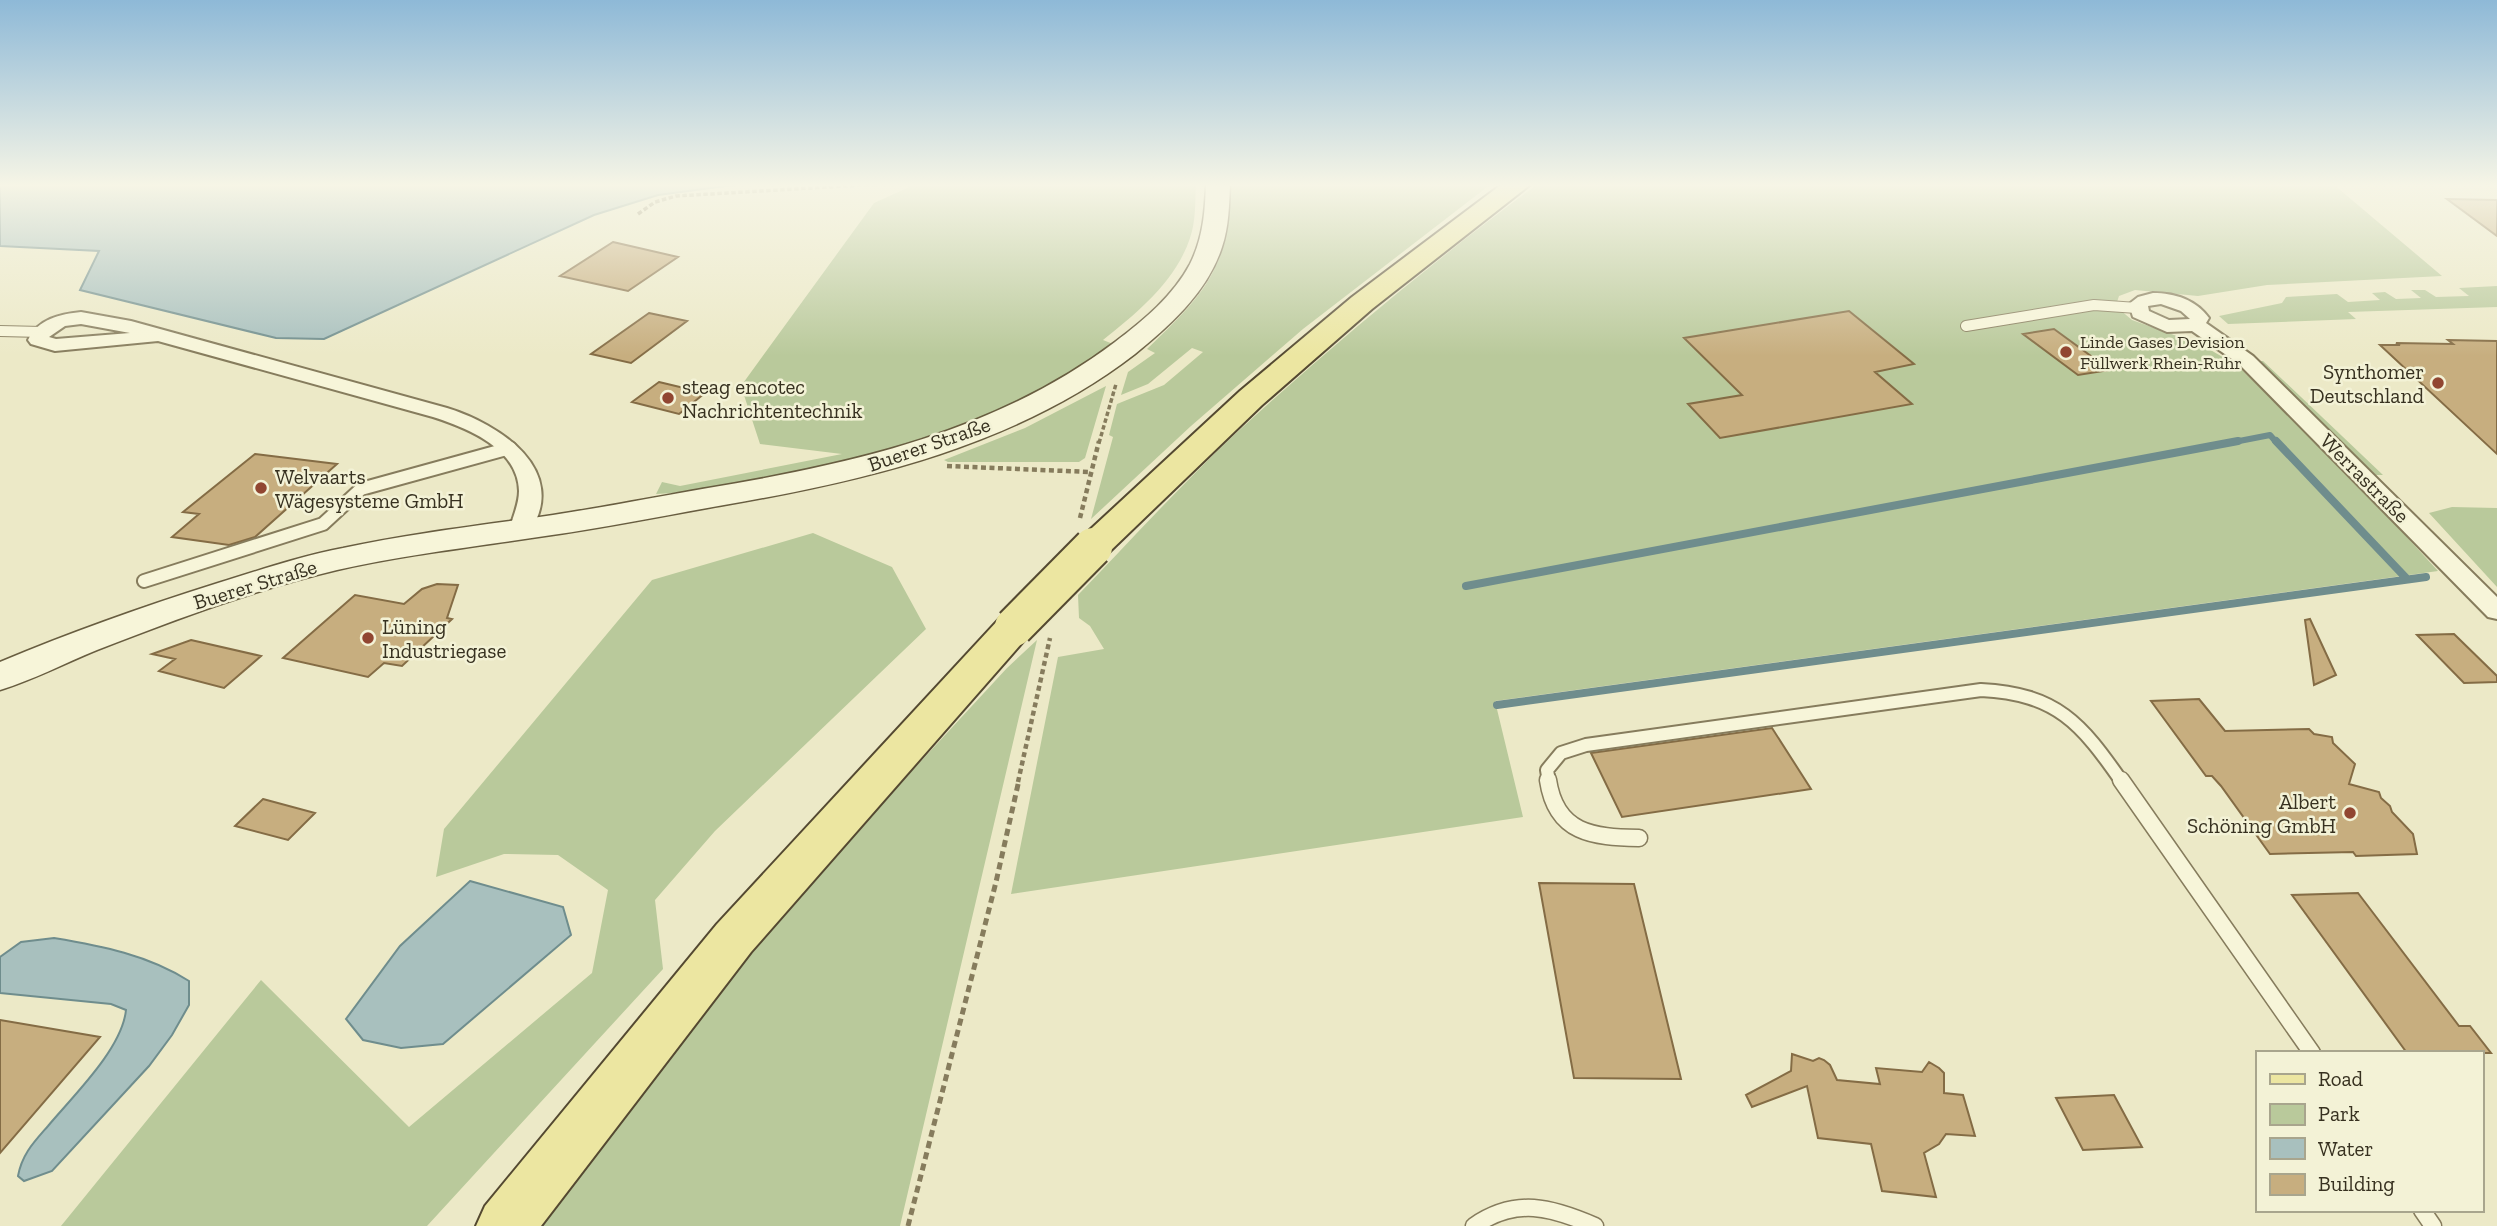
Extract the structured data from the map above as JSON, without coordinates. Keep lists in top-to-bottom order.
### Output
{
  "streets": {
    "street": ["Buerer Straße", "Werrastraße"]
  },
  "places": [
    "Linde Gases Devision Füllwerk Rhein-Ruhr",
    "Synthomer Deutschland",
    "steag encotec Nachrichtentechnik",
    "Welvaarts Wägesysteme GmbH",
    "Lüning Industriegase",
    "Albert Schöning GmbH"
  ],
  "legend": [
    "Road",
    "Park",
    "Water",
    "Building"
  ]
}
